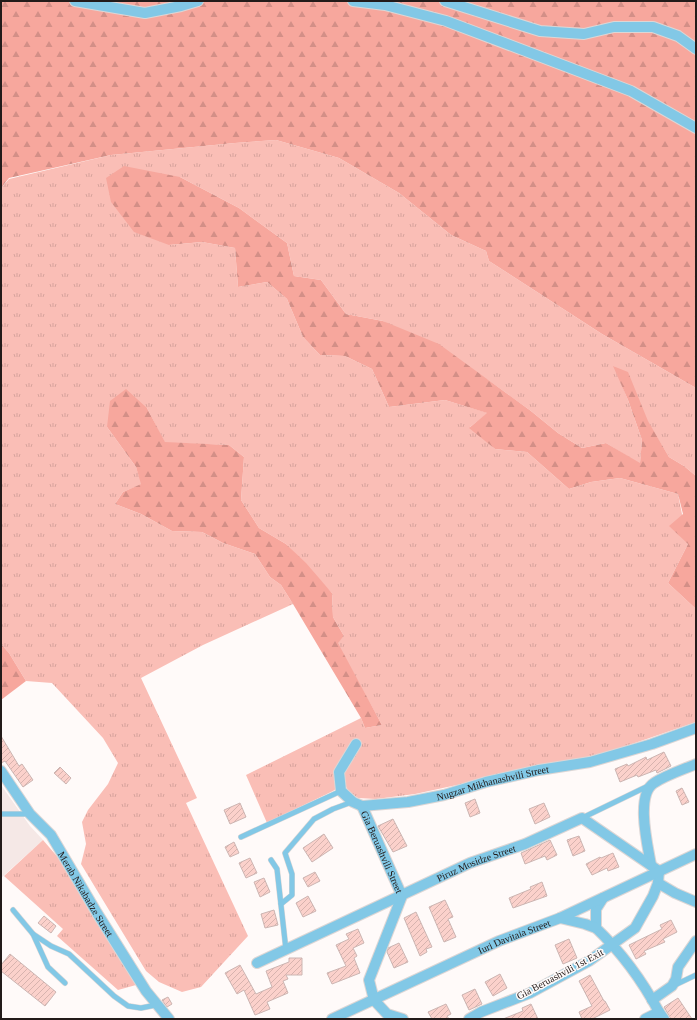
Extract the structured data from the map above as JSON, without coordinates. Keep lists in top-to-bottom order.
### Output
{
  "streets": {
    "street": [
      "Nugzar Mikhanashvili Street",
      "Gia Beruashvili Street",
      "Piruz Mosidze Street",
      "Merab Nikabadze Street",
      "Iuri Davitaia Street",
      "Gia Beruashvili 1st Exit"
    ]
  },
  "crossings": [
    ["Nugzar Mikhanashvili Street", "Gia Beruashvili Street"],
    ["Gia Beruashvili Street", "Piruz Mosidze Street"],
    ["Gia Beruashvili Street", "Iuri Davitaia Street"],
    ["Piruz Mosidze Street", "Gia Beruashvili 1st Exit"],
    ["Iuri Davitaia Street", "Gia Beruashvili 1st Exit"]
  ]
}
